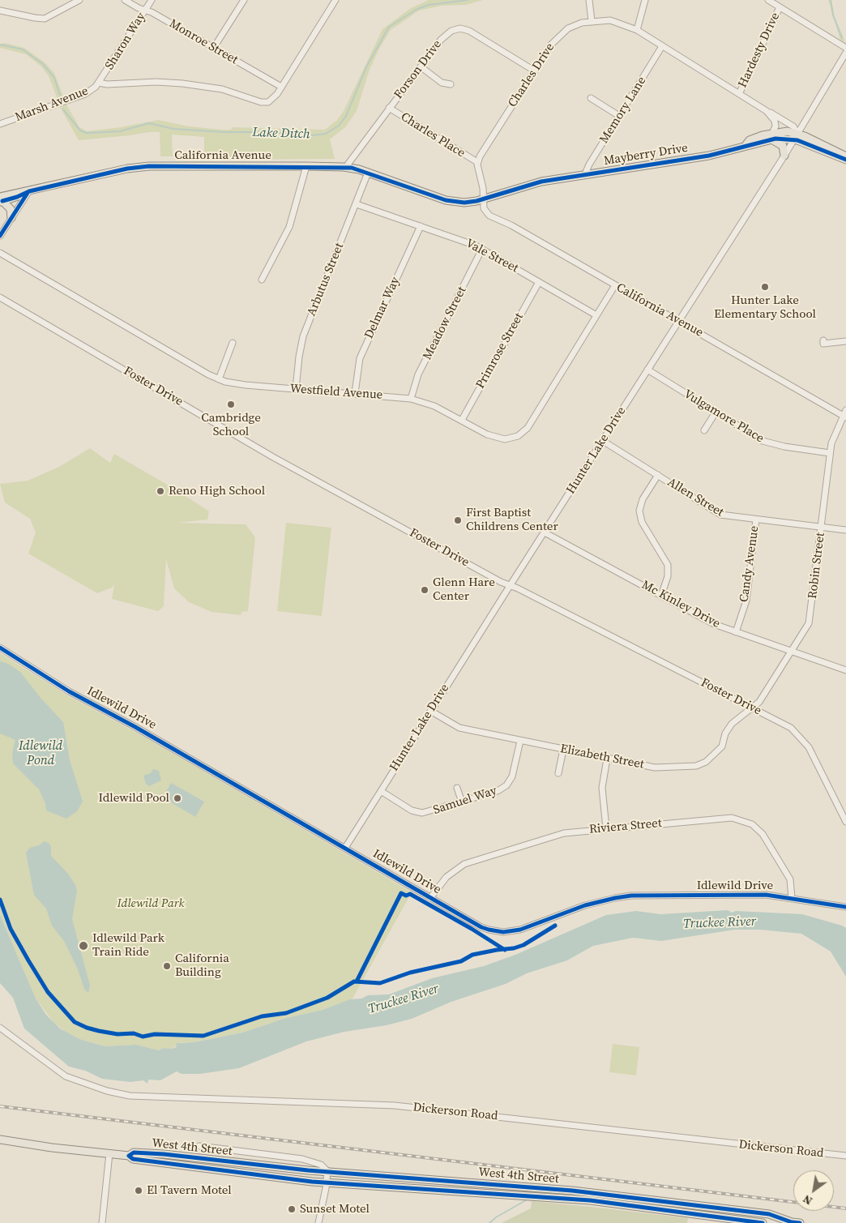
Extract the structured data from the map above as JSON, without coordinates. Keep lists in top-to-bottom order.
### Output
{
  "streets": {
    "main road": ["Mayberry Drive", "California Avenue", "West 4th Street"],
    "street": [
      "Sharon Way",
      "Monroe Street",
      "Hardesty Drive",
      "Forson Drive",
      "Charles Drive",
      "Marsh Avenue",
      "Memory Lane",
      "Charles Place",
      "Vale Street",
      "Arbutus Street",
      "Delmar Way",
      "Meadow Street",
      "Primrose Street",
      "Foster Drive",
      "Westfield Avenue",
      "Vulgamore Place",
      "Hunter Lake Drive",
      "Allen Street",
      "Candy Avenue",
      "Robin Street",
      "Mc Kinley Drive",
      "Idlewild Drive",
      "Elizabeth Street",
      "Samuel Way",
      "Riviera Street",
      "Dickerson Road"
    ]
  },
  "crossings": [
    ["Sharon Way", "Monroe Street"],
    ["Sharon Way", "Marsh Avenue"],
    ["Monroe Street", "Marsh Avenue"],
    ["Hardesty Drive", "Charles Drive"],
    ["Forson Drive", "Charles Drive"],
    ["Forson Drive", "Charles Place"],
    ["Forson Drive", "California Avenue"],
    ["Charles Drive", "Memory Lane"],
    ["Charles Drive", "Charles Place"],
    ["Charles Drive", "Mayberry Drive"],
    ["Charles Drive", "Hunter Lake Drive"],
    ["Memory Lane", "Mayberry Drive"],
    ["Mayberry Drive", "California Avenue"],
    ["Mayberry Drive", "Hunter Lake Drive"],
    ["California Avenue", "Arbutus Street"],
    ["California Avenue", "Westfield Avenue"],
    ["California Avenue", "Hunter Lake Drive"],
    ["California Avenue", "Robin Street"],
    ["Vale Street", "Arbutus Street"],
    ["Vale Street", "Delmar Way"],
    ["Vale Street", "Meadow Street"],
    ["Vale Street", "Primrose Street"],
    ["Vale Street", "Westfield Avenue"],
    ["Arbutus Street", "Westfield Avenue"],
    ["Delmar Way", "Westfield Avenue"],
    ["Meadow Street", "Westfield Avenue"],
    ["Primrose Street", "Westfield Avenue"],
    ["Foster Drive", "Hunter Lake Drive"],
    ["Foster Drive", "Robin Street"],
    ["Foster Drive", "Elizabeth Street"],
    ["Vulgamore Place", "Hunter Lake Drive"],
    ["Vulgamore Place", "Robin Street"],
    ["Hunter Lake Drive", "Allen Street"],
    ["Hunter Lake Drive", "Mc Kinley Drive"],
    ["Hunter Lake Drive", "Idlewild Drive"],
    ["Hunter Lake Drive", "Elizabeth Street"],
    ["Hunter Lake Drive", "Samuel Way"],
    ["Allen Street", "Candy Avenue"],
    ["Allen Street", "Robin Street"],
    ["Candy Avenue", "Mc Kinley Drive"],
    ["Robin Street", "Mc Kinley Drive"],
    ["Robin Street", "Elizabeth Street"],
    ["Idlewild Drive", "Riviera Street"],
    ["Elizabeth Street", "Samuel Way"]
  ],
  "water": ["Lake Ditch", "Idlewild Pond", "Truckee River"],
  "parks": ["Idlewild Park"],
  "places": [
    "Hunter Lake Elementary School",
    "Cambridge School",
    "Reno High School",
    "First Baptist Childrens Center",
    "Glenn Hare Center",
    "Idlewild Pool",
    "Idlewild Park Train Ride",
    "California Building",
    "El Tavern Motel",
    "Sunset Motel"
  ],
  "north": "bottom left"
}
